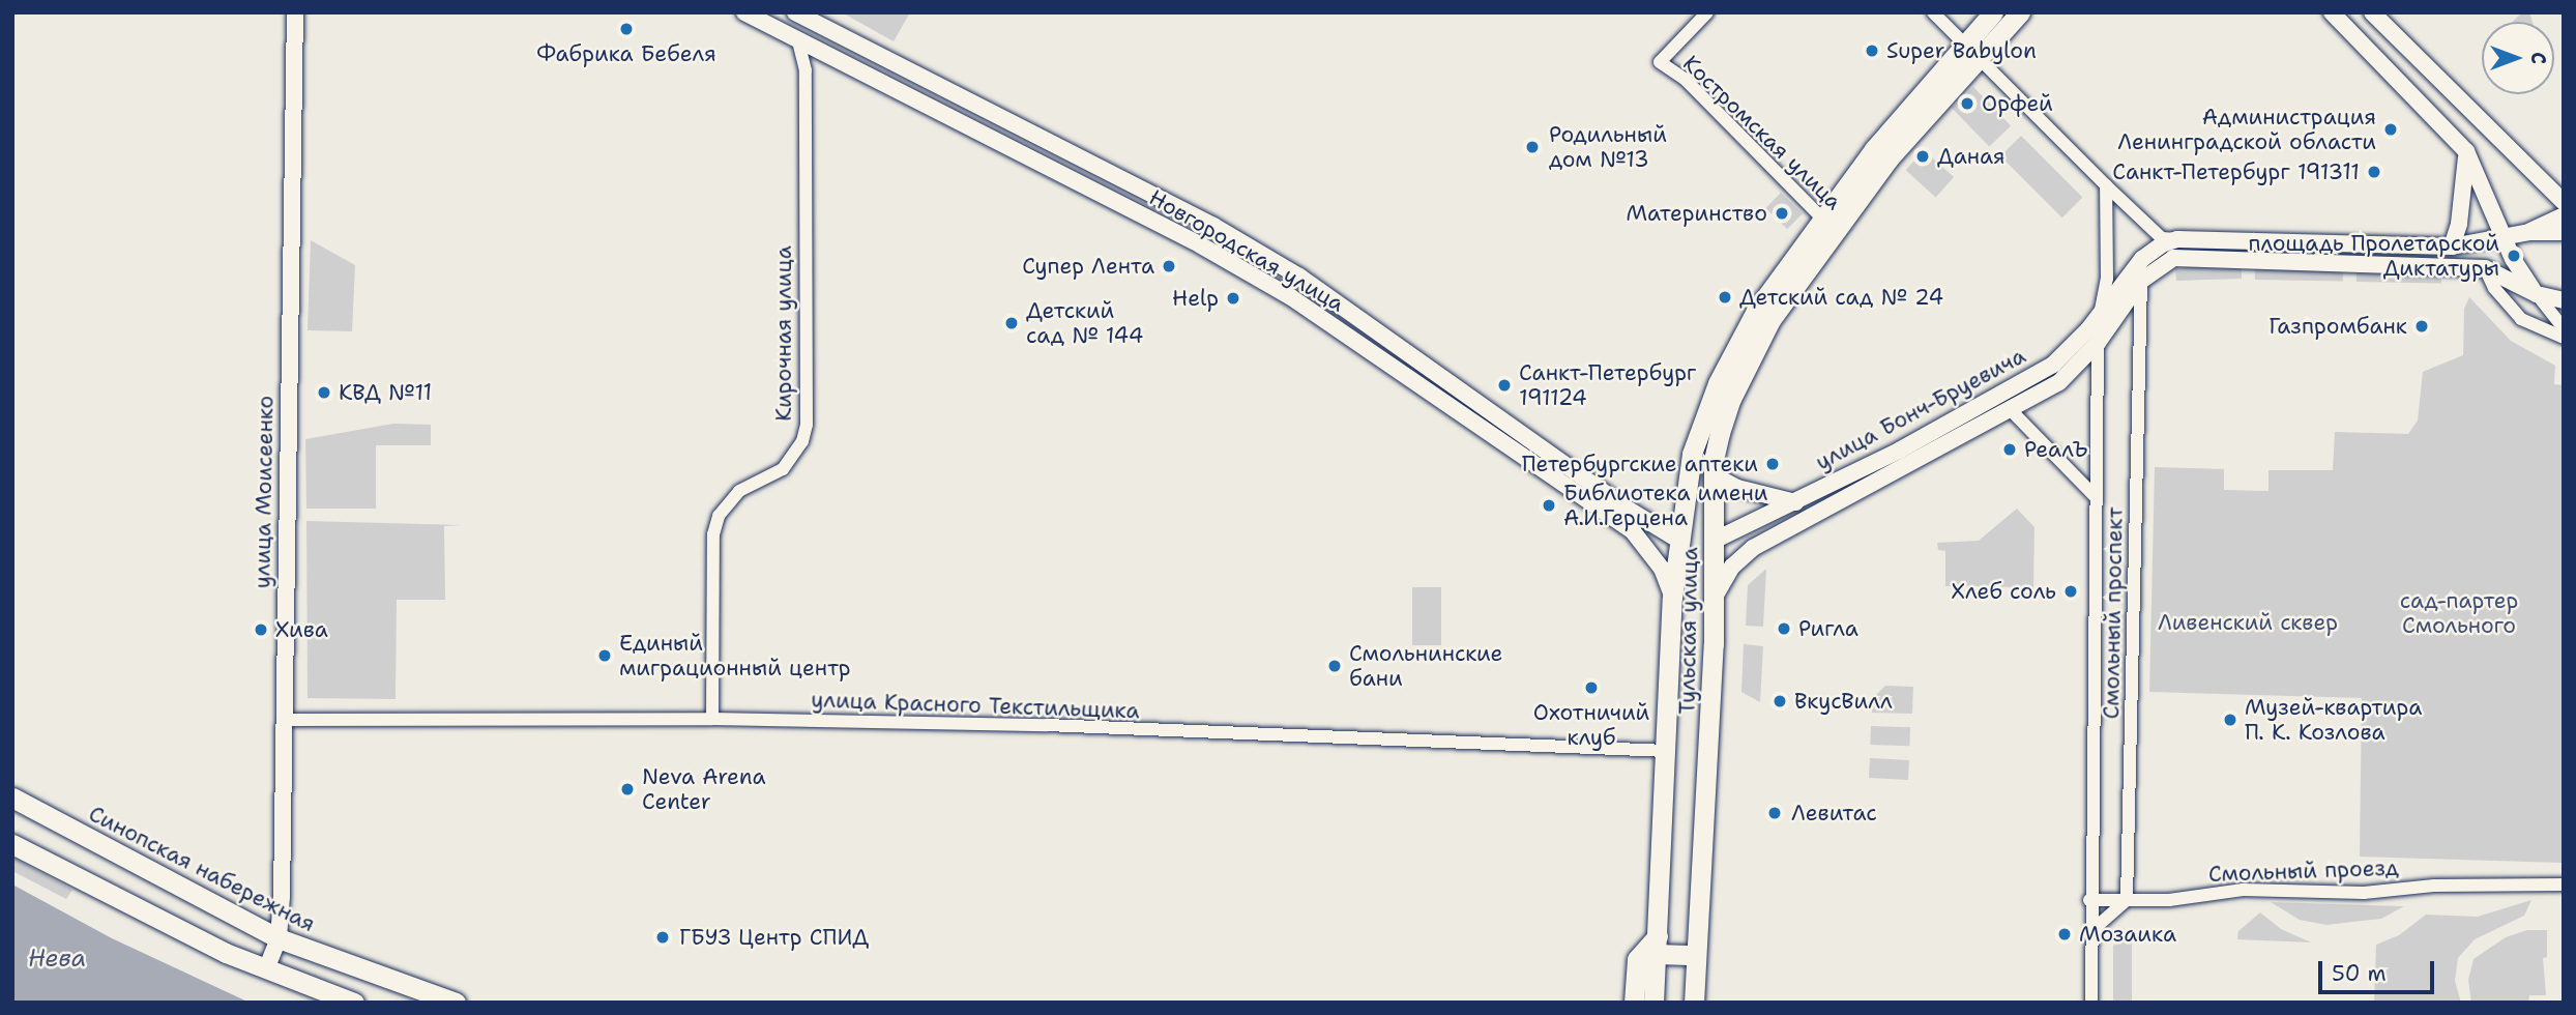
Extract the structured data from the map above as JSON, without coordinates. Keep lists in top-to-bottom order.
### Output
{
  "streets": {
    "main road": ["улица Бонч-Бруевича", "Тульская улица", "Синопская набережная"],
    "street": [
      "Костромская улица",
      "Новгородская улица",
      "Кирочная улица",
      "улица Моисеенко",
      "Смольный проспект",
      "улица Красного Текстильщика",
      "Смольный проезд"
    ]
  },
  "crossings": [
    ["Костромская улица", "Тульская улица"],
    ["Новгородская улица", "Кирочная улица"],
    ["Новгородская улица", "улица Бонч-Бруевича"],
    ["Новгородская улица", "Тульская улица"],
    ["Кирочная улица", "улица Красного Текстильщика"],
    ["улица Бонч-Бруевича", "Смольный проспект"],
    ["улица Бонч-Бруевича", "Тульская улица"],
    ["улица Моисеенко", "улица Красного Текстильщика"],
    ["улица Моисеенко", "Синопская набережная"],
    ["Смольный проспект", "Смольный проезд"],
    ["Тульская улица", "улица Красного Текстильщика"]
  ],
  "water": ["Нева"],
  "parks": ["сад-партер Смольного", "Ливенский сквер"],
  "places": [
    "Фабрика Бебеля",
    "Super Babylon",
    "Орфей",
    "Администрация Ленинградской области",
    "Родильный дом №13",
    "Даная",
    "Санкт-Петербург 191311",
    "Материнство",
    "площадь Пролетарской Диктатуры",
    "Супер Лента",
    "Детский сад № 24",
    "Help",
    "Детский сад № 144",
    "Газпромбанк",
    "Санкт-Петербург 191124",
    "КВД №11",
    "РеалЪ",
    "Петербургские аптеки",
    "Библиотека имени А.И.Герцена",
    "Хлеб соль",
    "Ригла",
    "Хива",
    "Единый миграционный центр",
    "Смольнинские бани",
    "Охотничий клуб",
    "ВкусВилл",
    "Музей-квартира П. К. Козлова",
    "Neva Arena Center",
    "Левитас",
    "Мозаика",
    "ГБУЗ Центр СПИД"
  ],
  "scale_bar": "50 m",
  "north": "right"
}
